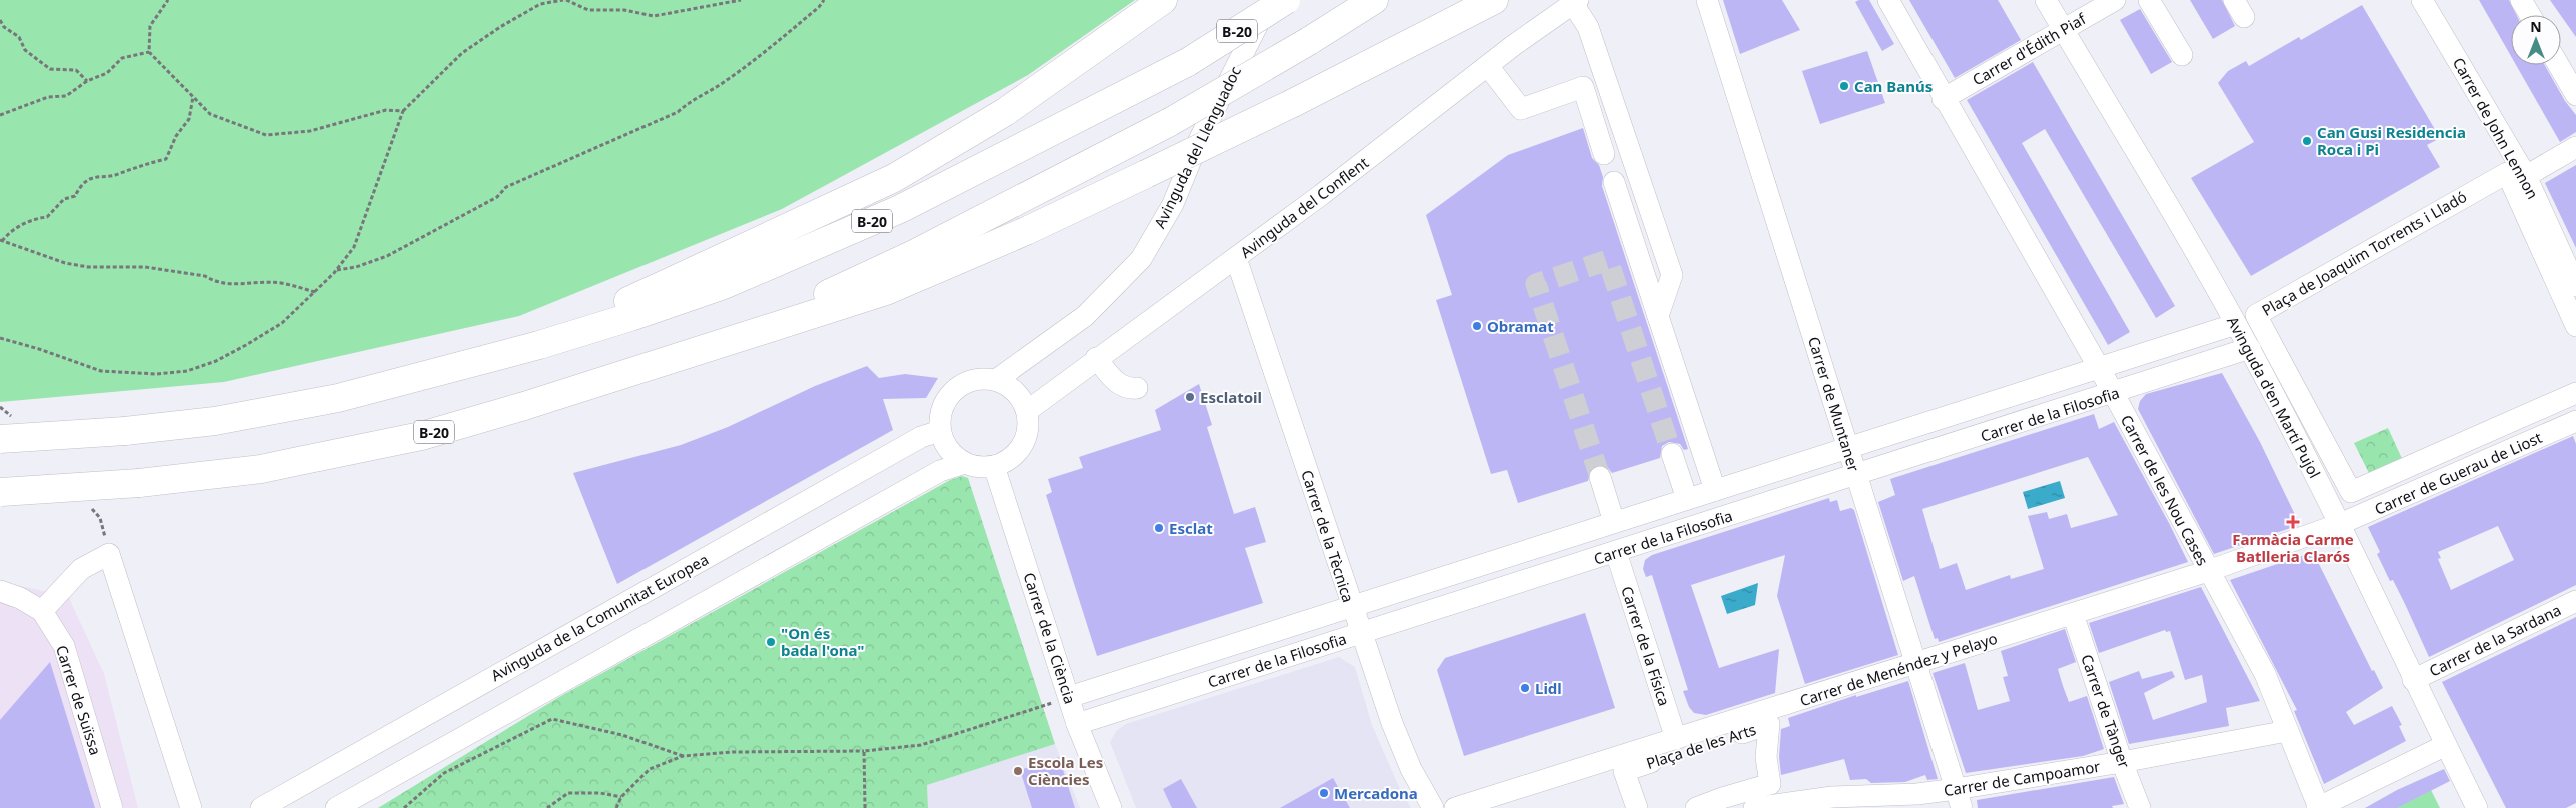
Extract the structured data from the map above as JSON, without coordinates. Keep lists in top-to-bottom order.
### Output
{
  "streets": {
    "highway": ["B-20"],
    "street": [
      "Carrer d'Édith Piaf",
      "Carrer de John Lennon",
      "Avinguda del Llenguadoc",
      "Avinguda del Conflent",
      "Plaça de Joaquim Torrents i Lladó",
      "Avinguda d'en Martí Pujol",
      "Carrer de Muntaner",
      "Carrer de la Filosofia",
      "Carrer de Guerau de Liost",
      "Carrer de les Nou Cases",
      "Carrer de la Tècnica",
      "Avinguda de la Comunitat Europea",
      "Carrer de la Ciència",
      "Carrer de la Sardana",
      "Carrer de la Física",
      "Carrer de Menéndez y Pelayo",
      "Carrer de Suïssa",
      "Carrer de Tànger",
      "Plaça de les Arts",
      "Carrer de Campoamor"
    ]
  },
  "crossings": [
    ["Carrer d'Édith Piaf", "Avinguda d'en Martí Pujol"],
    ["Carrer d'Édith Piaf", "Carrer de les Nou Cases"],
    ["Avinguda del Llenguadoc", "Avinguda del Conflent"],
    ["Avinguda del Llenguadoc", "Avinguda de la Comunitat Europea"],
    ["Avinguda del Llenguadoc", "Carrer de la Ciència"],
    ["Avinguda del Conflent", "Carrer de la Tècnica"],
    ["Avinguda del Conflent", "Avinguda de la Comunitat Europea"],
    ["Avinguda del Conflent", "Carrer de la Ciència"],
    ["Avinguda d'en Martí Pujol", "Carrer de la Filosofia"],
    ["Avinguda d'en Martí Pujol", "Carrer de Guerau de Liost"],
    ["Avinguda d'en Martí Pujol", "Carrer de la Sardana"],
    ["Avinguda d'en Martí Pujol", "Carrer de Menéndez y Pelayo"],
    ["Carrer de Muntaner", "Carrer de la Filosofia"],
    ["Carrer de Muntaner", "Carrer de Menéndez y Pelayo"],
    ["Carrer de Muntaner", "Carrer de Campoamor"],
    ["Carrer de la Filosofia", "Carrer de les Nou Cases"],
    ["Carrer de la Filosofia", "Carrer de la Tècnica"],
    ["Carrer de la Filosofia", "Carrer de la Ciència"],
    ["Carrer de la Filosofia", "Carrer de la Física"],
    ["Carrer de Guerau de Liost", "Carrer de Menéndez y Pelayo"],
    ["Carrer de les Nou Cases", "Carrer de Menéndez y Pelayo"],
    ["Carrer de les Nou Cases", "Carrer de Campoamor"],
    ["Avinguda de la Comunitat Europea", "Carrer de la Ciència"],
    ["Carrer de la Física", "Carrer de Menéndez y Pelayo"],
    ["Carrer de Menéndez y Pelayo", "Carrer de Tànger"],
    ["Carrer de Tànger", "Carrer de Campoamor"]
  ],
  "places": {
    "other": [
      "Can Banús",
      "Can Gusi Residencia Roca i Pi",
      "Obramat",
      "Esclatoil",
      "Esclat",
      "\"On és bada l'ona\"",
      "Lidl",
      "Escola Les Ciències",
      "Mercadona"
    ],
    "health": ["Farmàcia Carme Batlleria Clarós"]
  },
  "north": "top"
}
